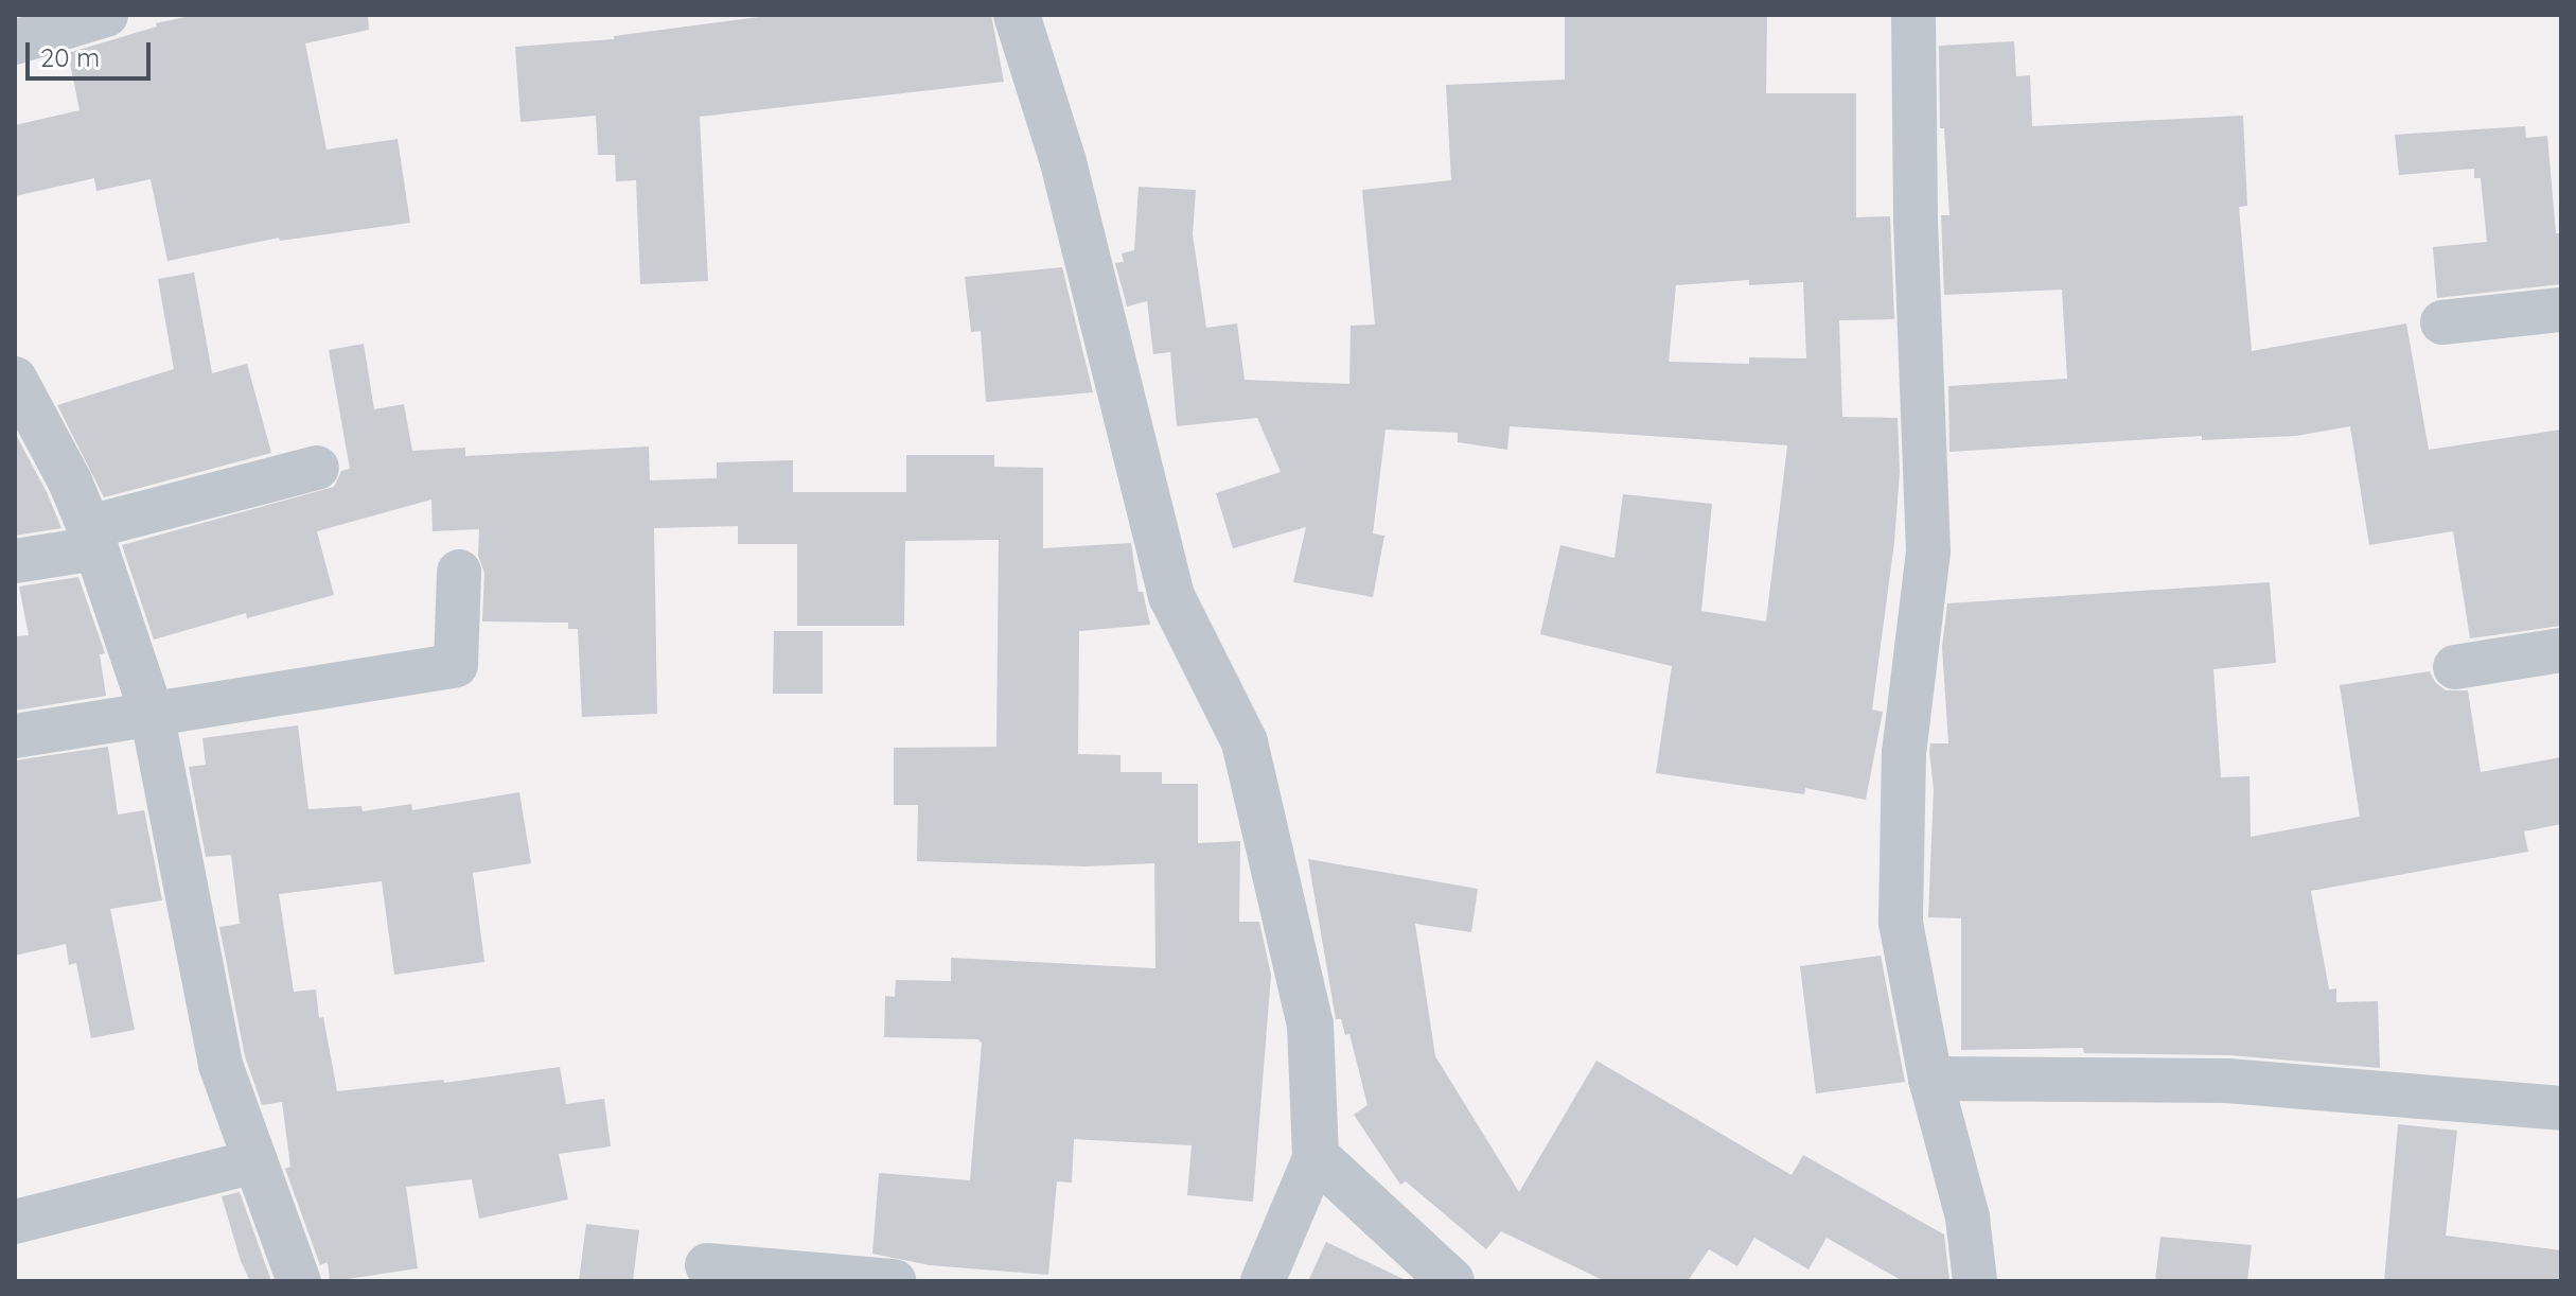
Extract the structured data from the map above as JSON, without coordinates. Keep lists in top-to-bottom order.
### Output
{
  "scale_bar": "20 m"
}
